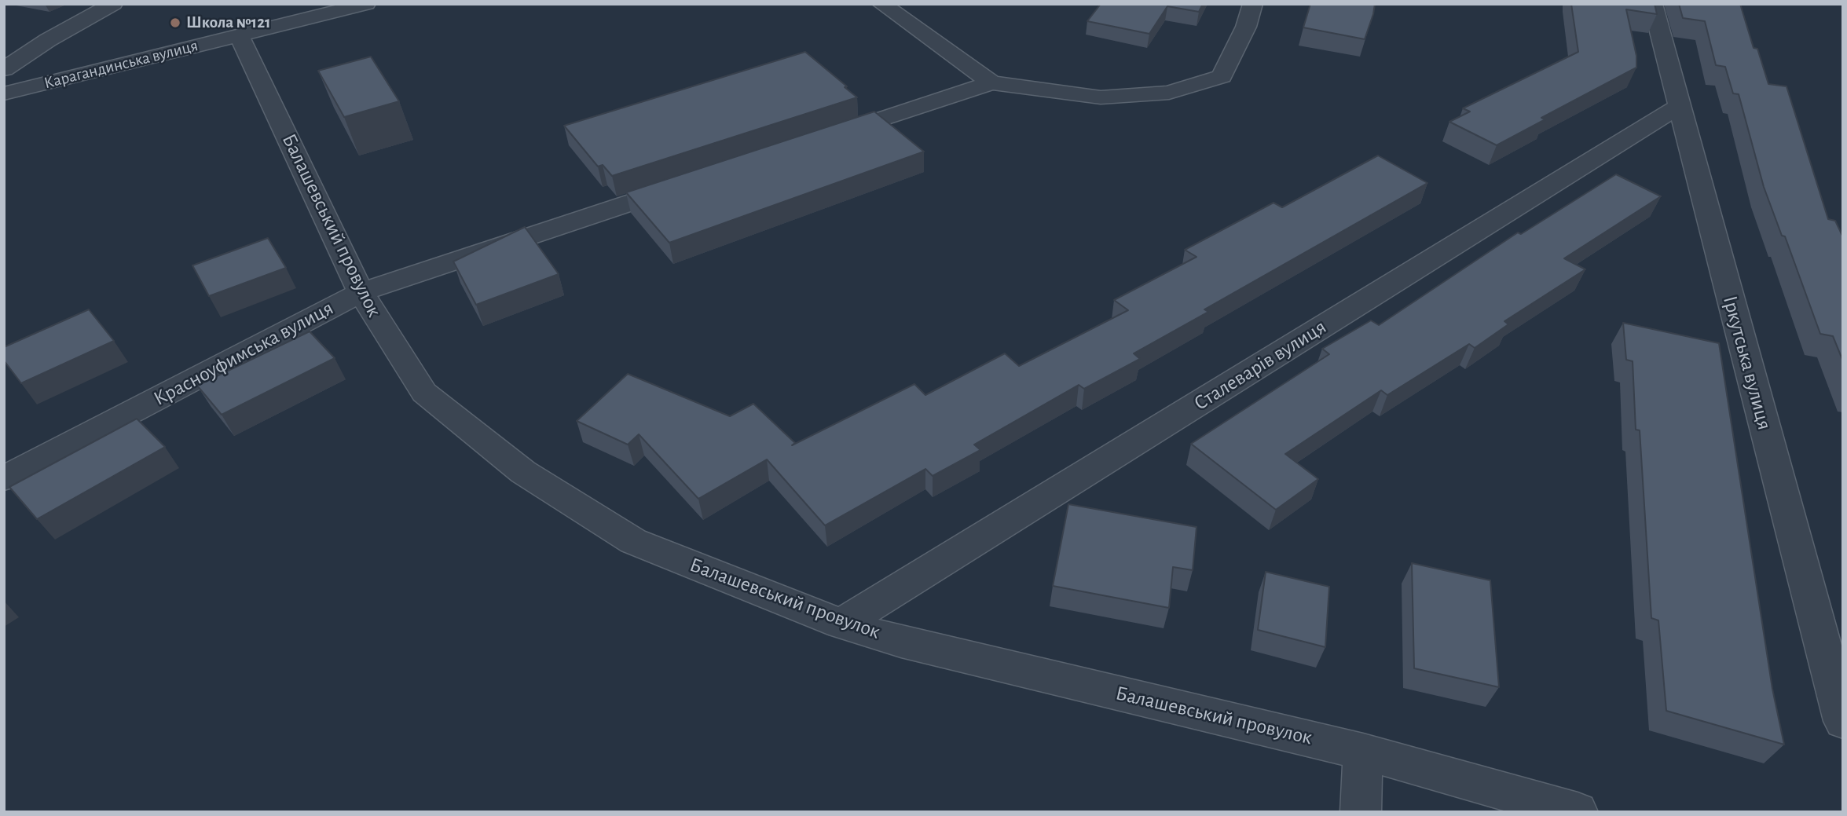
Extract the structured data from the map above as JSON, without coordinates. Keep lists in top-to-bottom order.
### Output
{
  "streets": {
    "street": [
      "Карагандинська вулиця",
      "Балашевський провулок",
      "Красноуфимська вулиця",
      "Іркутська вулиця",
      "Сталеварів вулиця"
    ]
  },
  "crossings": [
    ["Карагандинська вулиця", "Балашевський провулок"],
    ["Балашевський провулок", "Красноуфимська вулиця"],
    ["Балашевський провулок", "Сталеварів вулиця"],
    ["Іркутська вулиця", "Сталеварів вулиця"]
  ],
  "places": ["Школа №121"]
}
